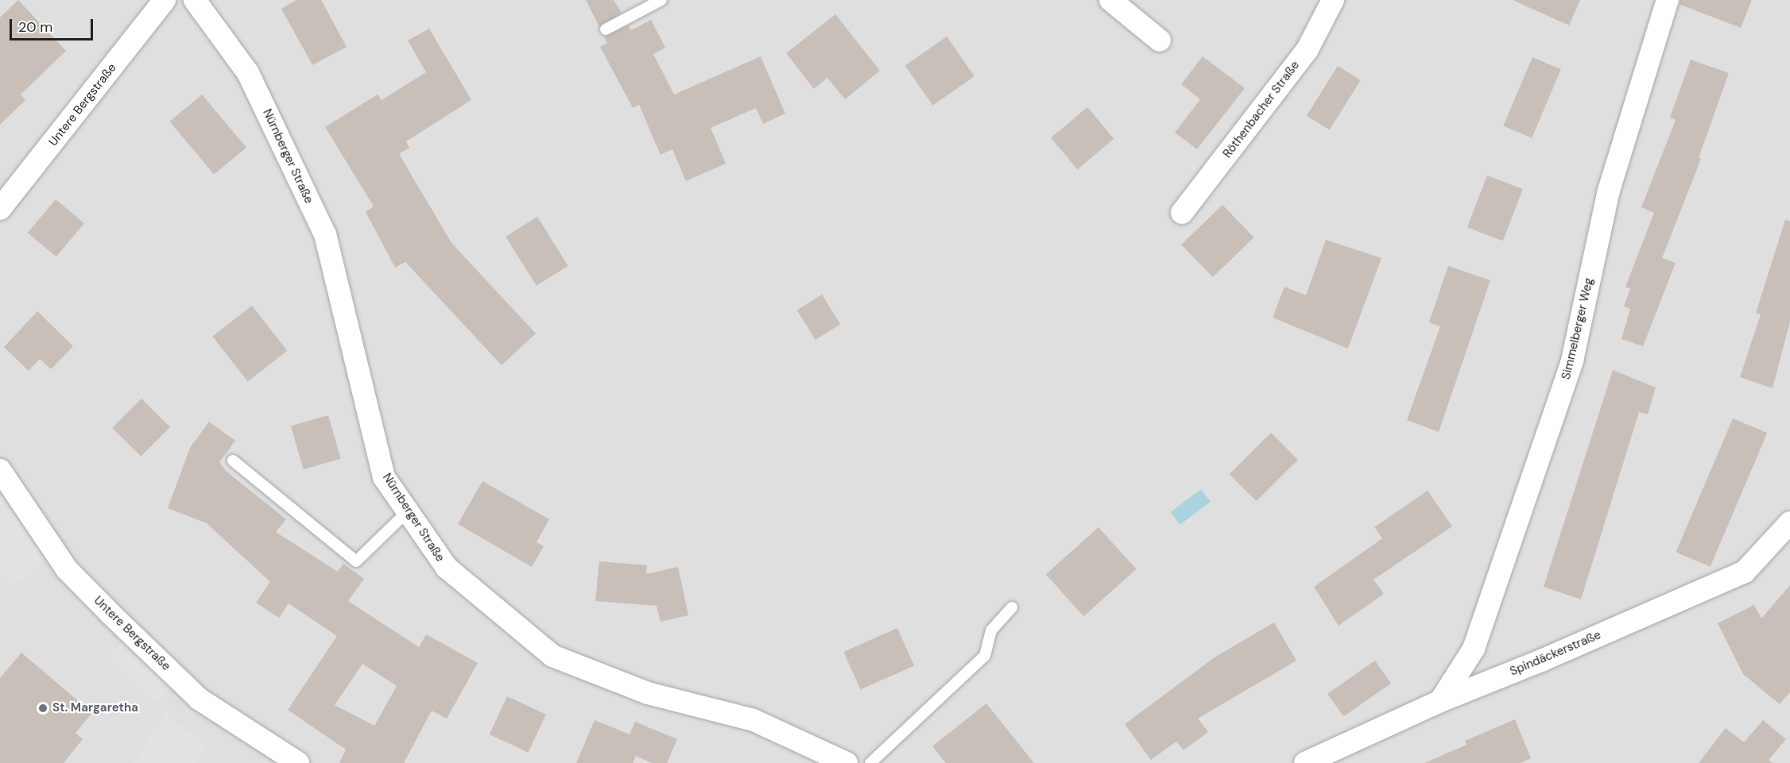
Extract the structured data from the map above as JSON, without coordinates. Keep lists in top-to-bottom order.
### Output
{
  "streets": {
    "street": [
      "Untere Bergstraße",
      "Röthenbacher Straße",
      "Nürnberger Straße",
      "Simmelberger Weg",
      "Spindäckerstraße"
    ]
  },
  "crossings": [
    ["Simmelberger Weg", "Spindäckerstraße"]
  ],
  "places": ["St. Margaretha"],
  "scale_bar": "20 m"
}
